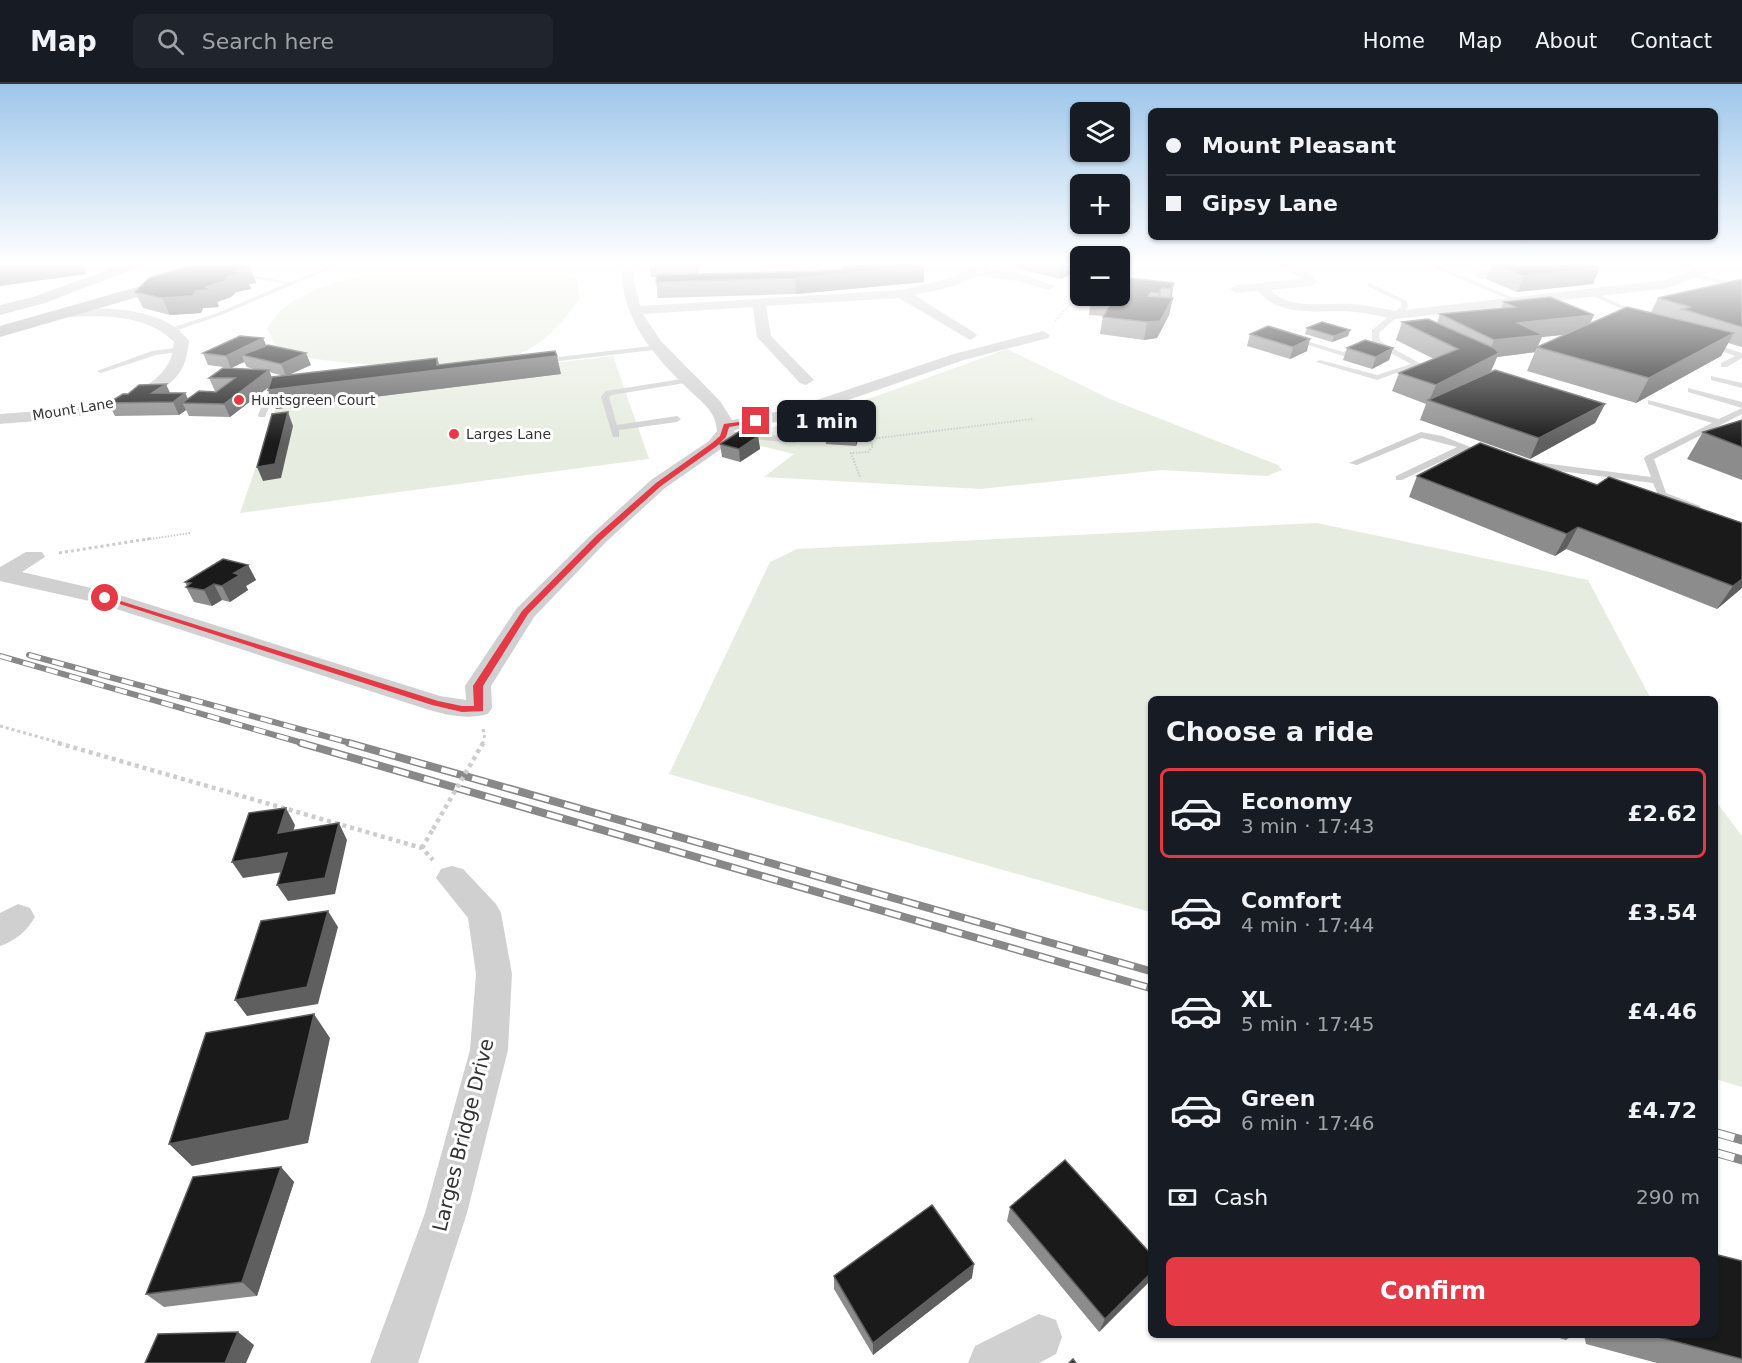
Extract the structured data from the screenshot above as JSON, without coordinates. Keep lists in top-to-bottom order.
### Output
{
  "streets": {
    "street": ["Mount Lane", "Larges Bridge Drive"]
  },
  "places": ["Huntsgreen Court", "Larges Lane"],
  "page": {
    "header": "Map",
    "search": "Search here",
    "nav": [
      "Home",
      "Map",
      "About",
      "Contact"
    ],
    "map_buttons": ["+", "−"],
    "banner": ["Mount Pleasant", "Gipsy Lane"],
    "bubble": "1 min",
    "heading": "Choose a ride",
    "list": [
      {
        "name": "Economy",
        "note": "3 min · 17:43",
        "value": "£2.62"
      },
      {
        "name": "Comfort",
        "note": "4 min · 17:44",
        "value": "£3.54"
      },
      {
        "name": "XL",
        "note": "5 min · 17:45",
        "value": "£4.46"
      },
      {
        "name": "Green",
        "note": "6 min · 17:46",
        "value": "£4.72"
      }
    ],
    "pay": ["Cash", "290 m"],
    "buttons": "Confirm"
  }
}
